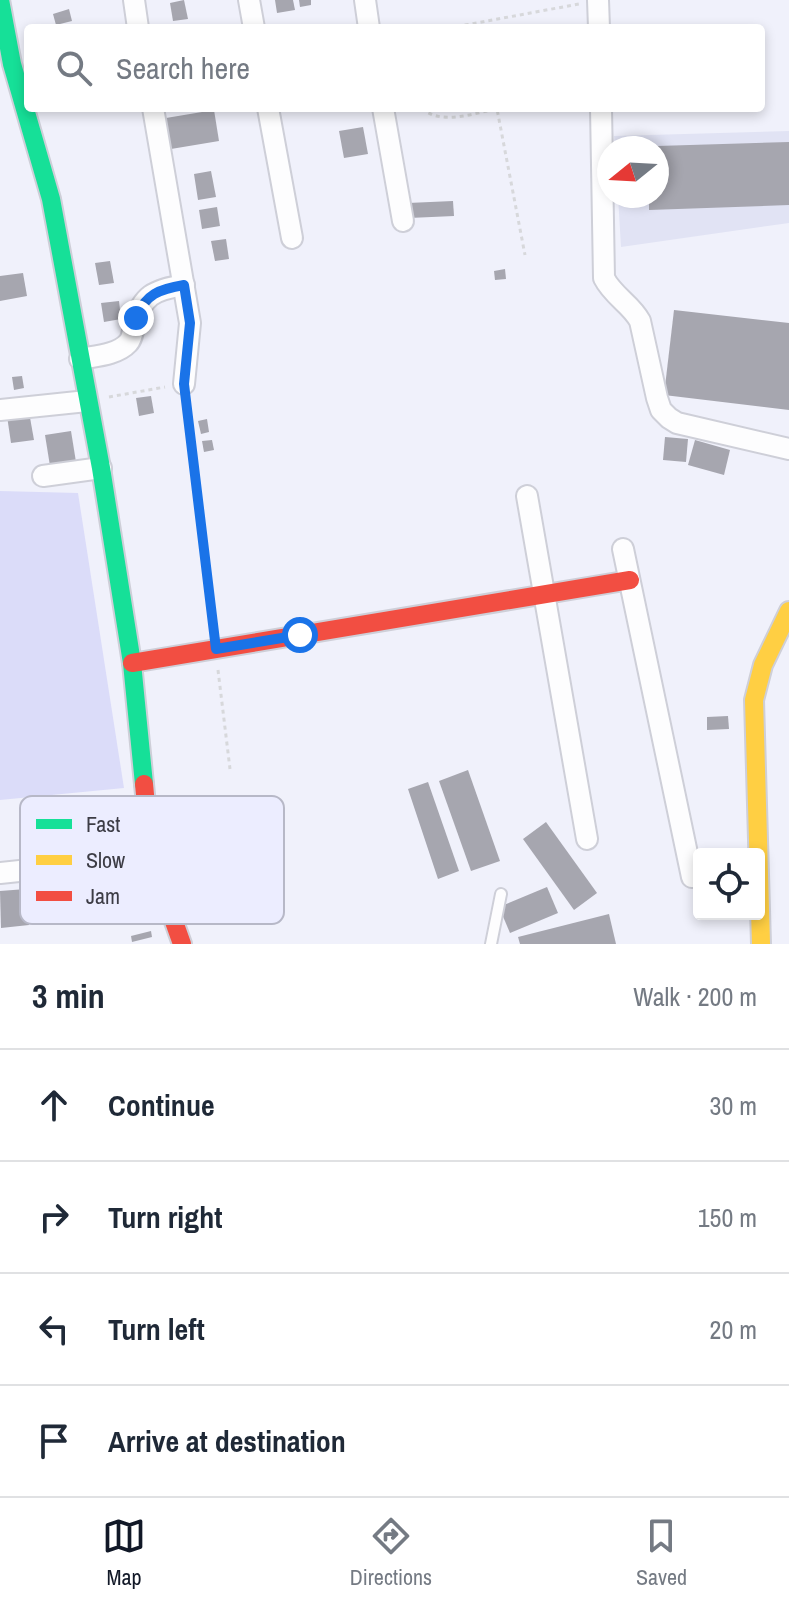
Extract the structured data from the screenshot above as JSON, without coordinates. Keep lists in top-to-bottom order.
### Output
{
  "legend": ["Fast", "Slow", "Jam"],
  "north": "left",
  "page": {
    "search": "Search here",
    "heading": ["3 min", "Walk · 200 m"],
    "list": [
      ["Continue", "30 m"],
      ["Turn right", "150 m"],
      ["Turn left", "20 m"],
      "Arrive at destination"
    ],
    "nav": ["Map", "Directions", "Saved"]
  }
}
